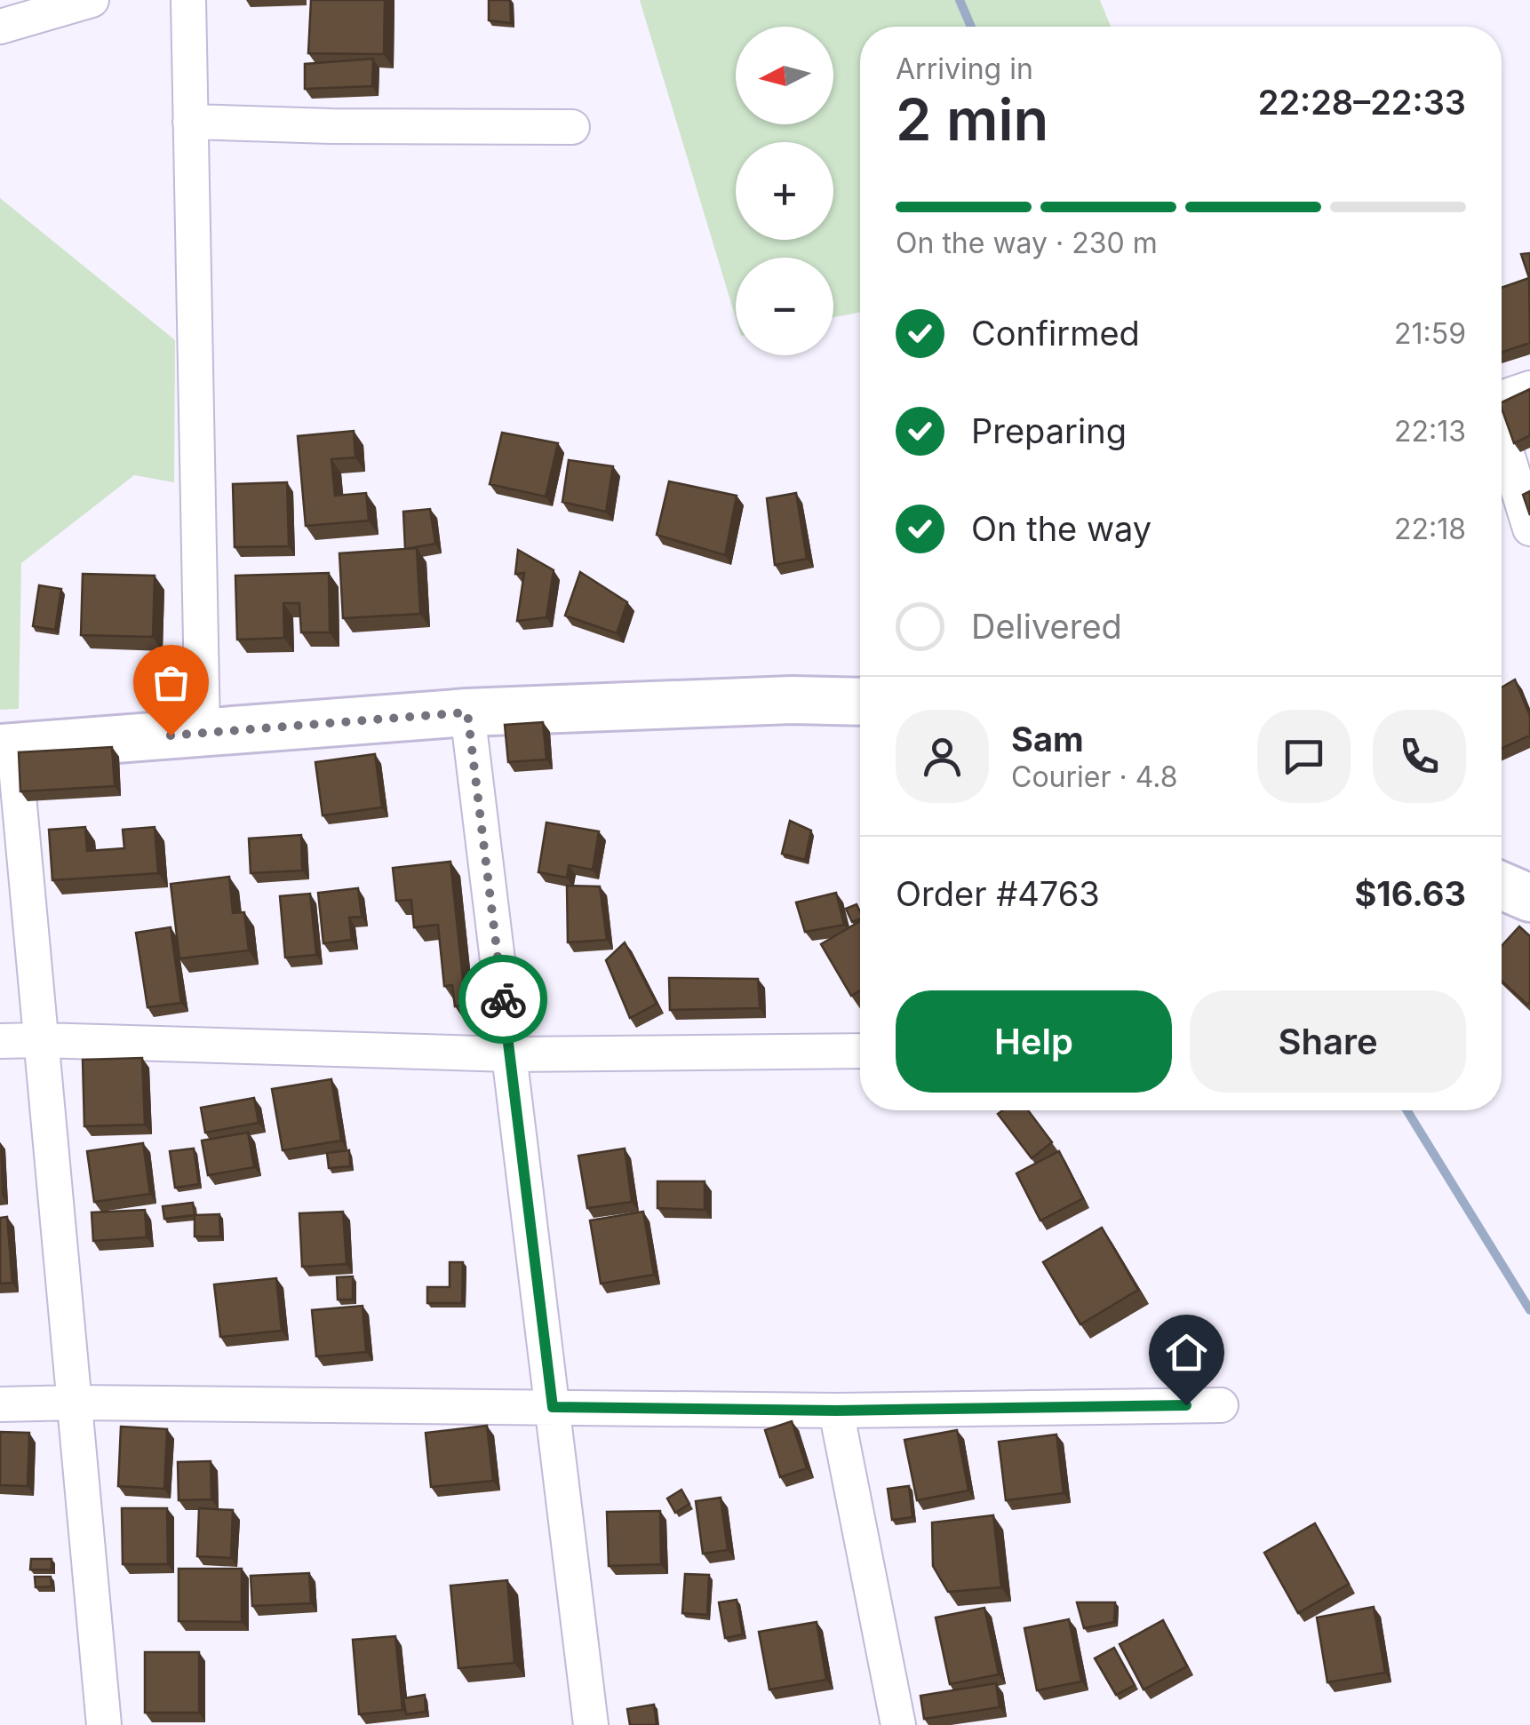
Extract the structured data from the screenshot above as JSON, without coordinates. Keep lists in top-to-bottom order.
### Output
{
  "north": "left",
  "page": {
    "map_buttons": ["+", "−"],
    "heading": ["2 min", "Arriving in", "22:28–22:33"],
    "panel": [
      "Sam",
      "Courier · 4.8",
      "Order #4763",
      "$16.63"
    ],
    "bar": "On the way · 230 m",
    "list": [
      ["Confirmed", "21:59"],
      ["Preparing", "22:13"],
      ["On the way", "22:18"],
      "Delivered"
    ],
    "buttons": ["Help", "Share"]
  }
}
